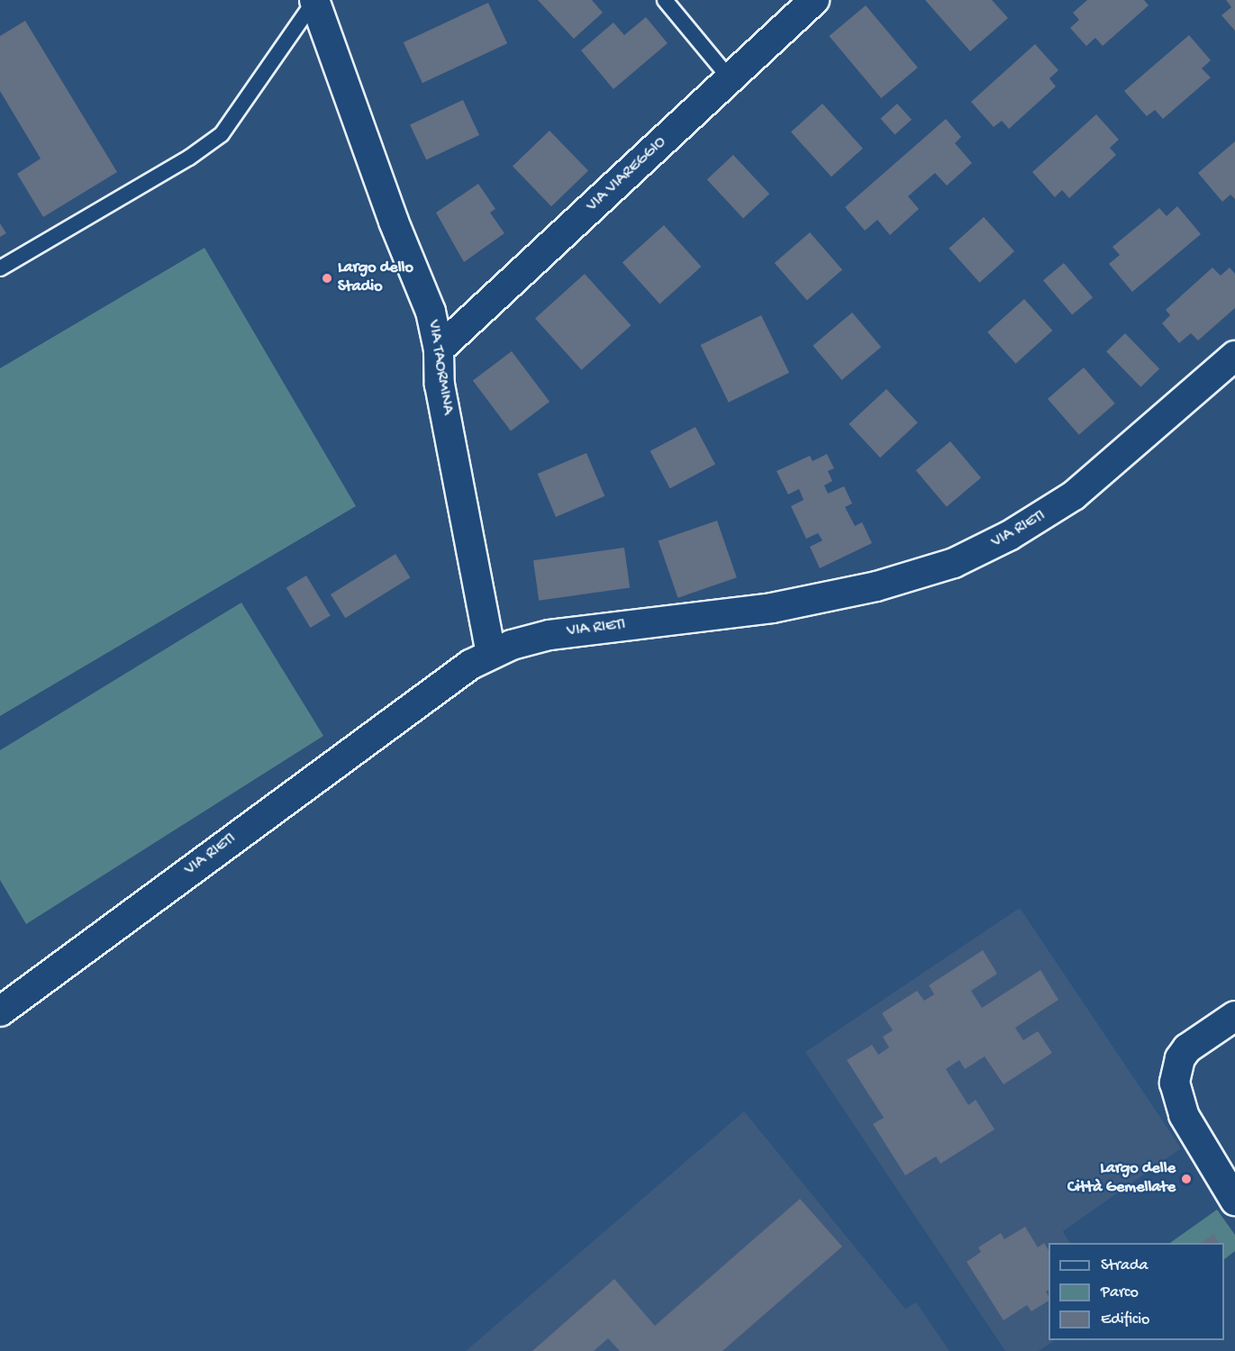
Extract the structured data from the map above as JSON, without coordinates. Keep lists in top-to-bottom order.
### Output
{
  "streets": {
    "street": ["VIA VIAREGGIO", "VIA TAORMINA", "VIA RIETI"]
  },
  "crossings": [
    ["VIA VIAREGGIO", "VIA TAORMINA"],
    ["VIA TAORMINA", "VIA RIETI"]
  ],
  "places": ["Largo dello Stadio", "Largo delle Città Gemellate"],
  "legend": ["Strada", "Parco", "Edificio"]
}
